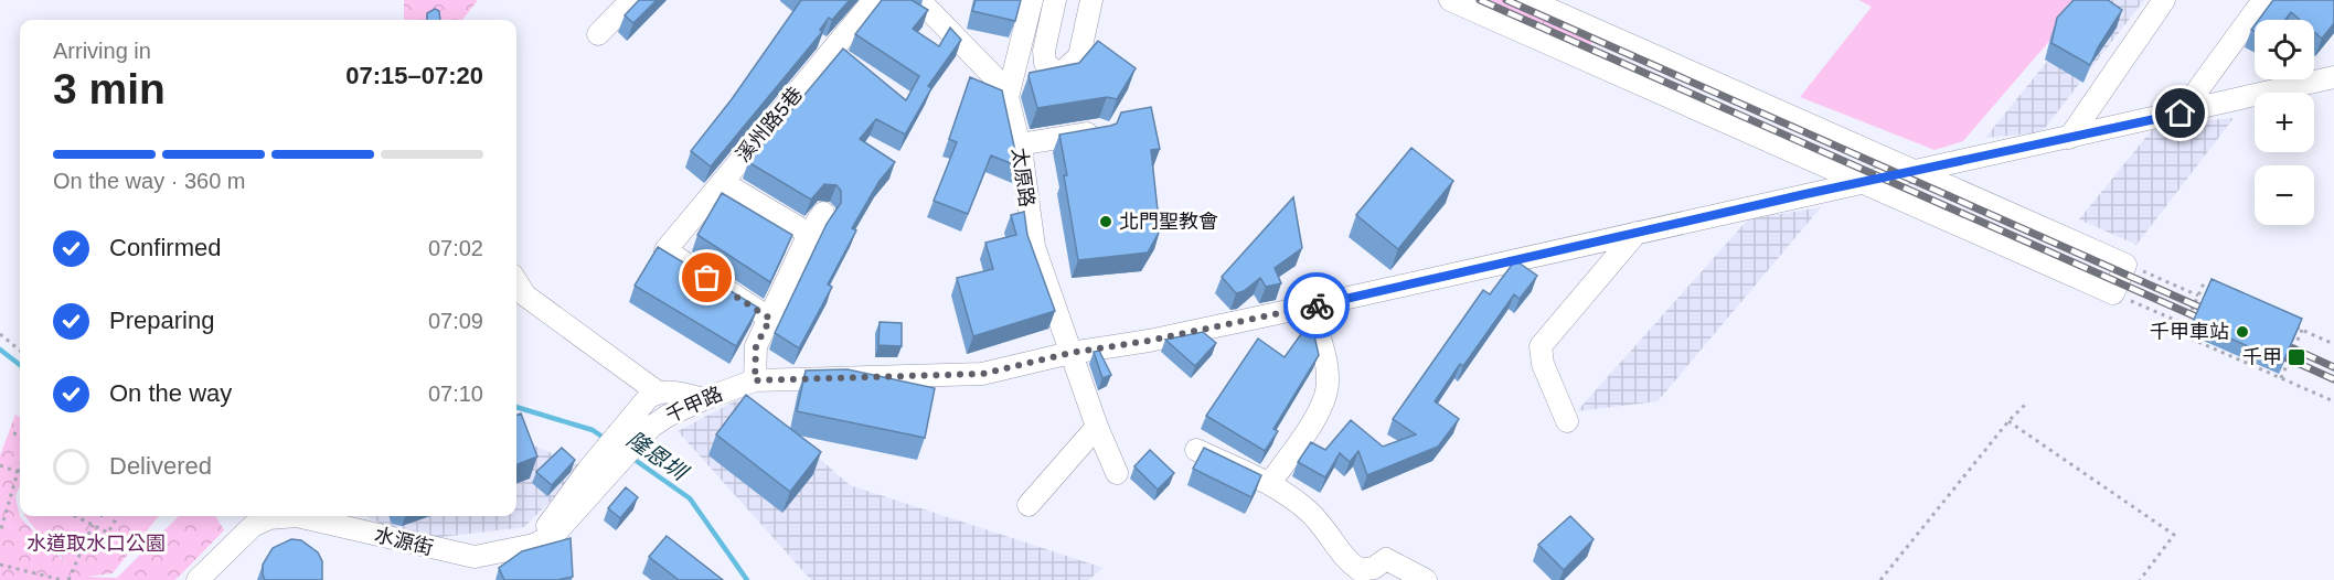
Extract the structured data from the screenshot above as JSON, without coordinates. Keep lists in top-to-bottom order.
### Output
{
  "streets": {
    "street": [
      "溪州路5巷",
      "太原路",
      "千甲路",
      "水源街"
    ]
  },
  "crossings": [
    ["太原路", "千甲路"],
    ["千甲路", "水源街"]
  ],
  "water": ["隆恩圳"],
  "parks": ["水道取水口公園"],
  "places": {
    "other": ["北門聖教會", "千甲車站"],
    "transit": ["千甲"]
  },
  "page": {
    "map_buttons": ["+", "−"],
    "heading": ["3 min", "Arriving in", "07:15–07:20"],
    "bar": "On the way · 360 m",
    "list": [
      ["Confirmed", "07:02"],
      ["Preparing", "07:09"],
      ["On the way", "07:10"],
      "Delivered"
    ]
  }
}
